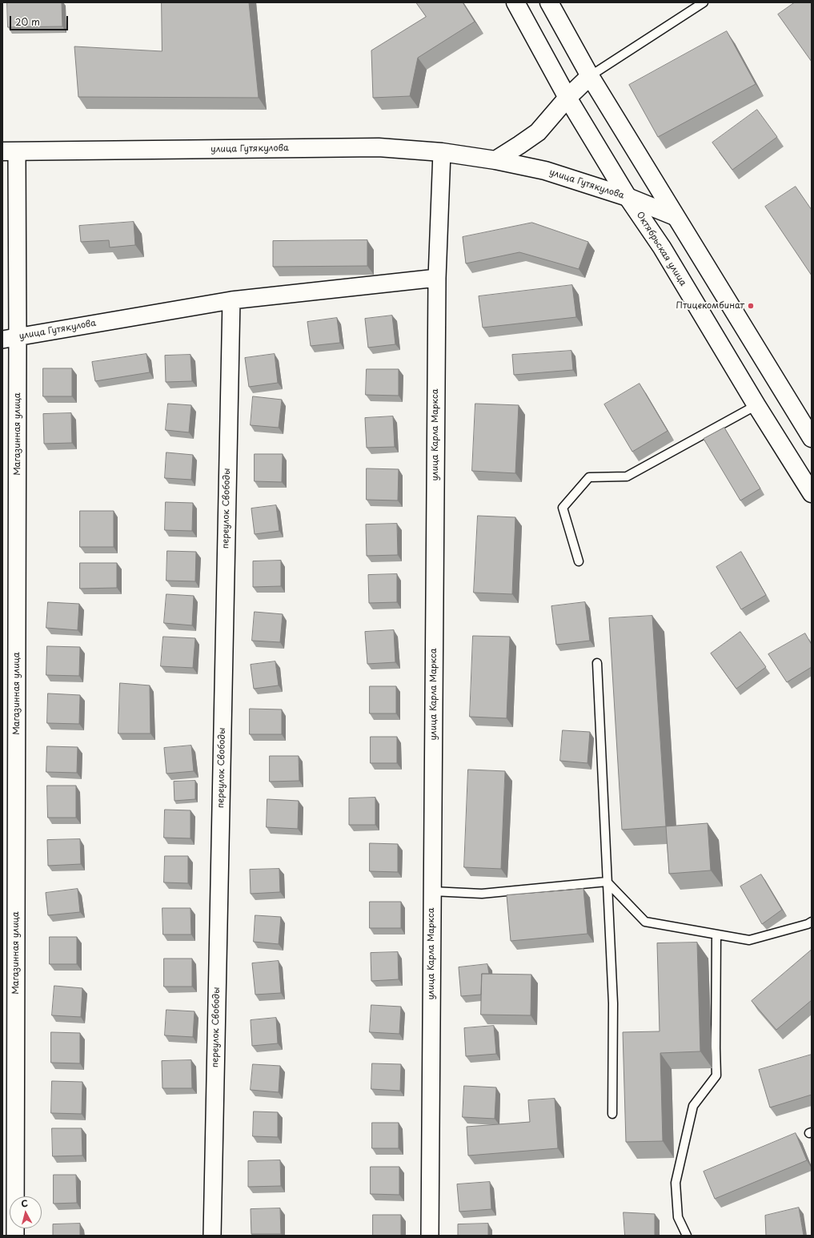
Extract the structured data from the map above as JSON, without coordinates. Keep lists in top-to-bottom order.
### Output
{
  "streets": {
    "main road": ["улица Гутякулова", "Октябрьская улица"],
    "street": ["Магазинная улица", "улица Карла Маркса", "переулок Свободы"]
  },
  "crossings": [
    ["улица Гутякулова", "Октябрьская улица"],
    ["улица Гутякулова", "Магазинная улица"],
    ["улица Гутякулова", "улица Карла Маркса"],
    ["улица Гутякулова", "переулок Свободы"]
  ],
  "places": ["Птицекомбинат"],
  "scale_bar": "20 m",
  "north": "top"
}
